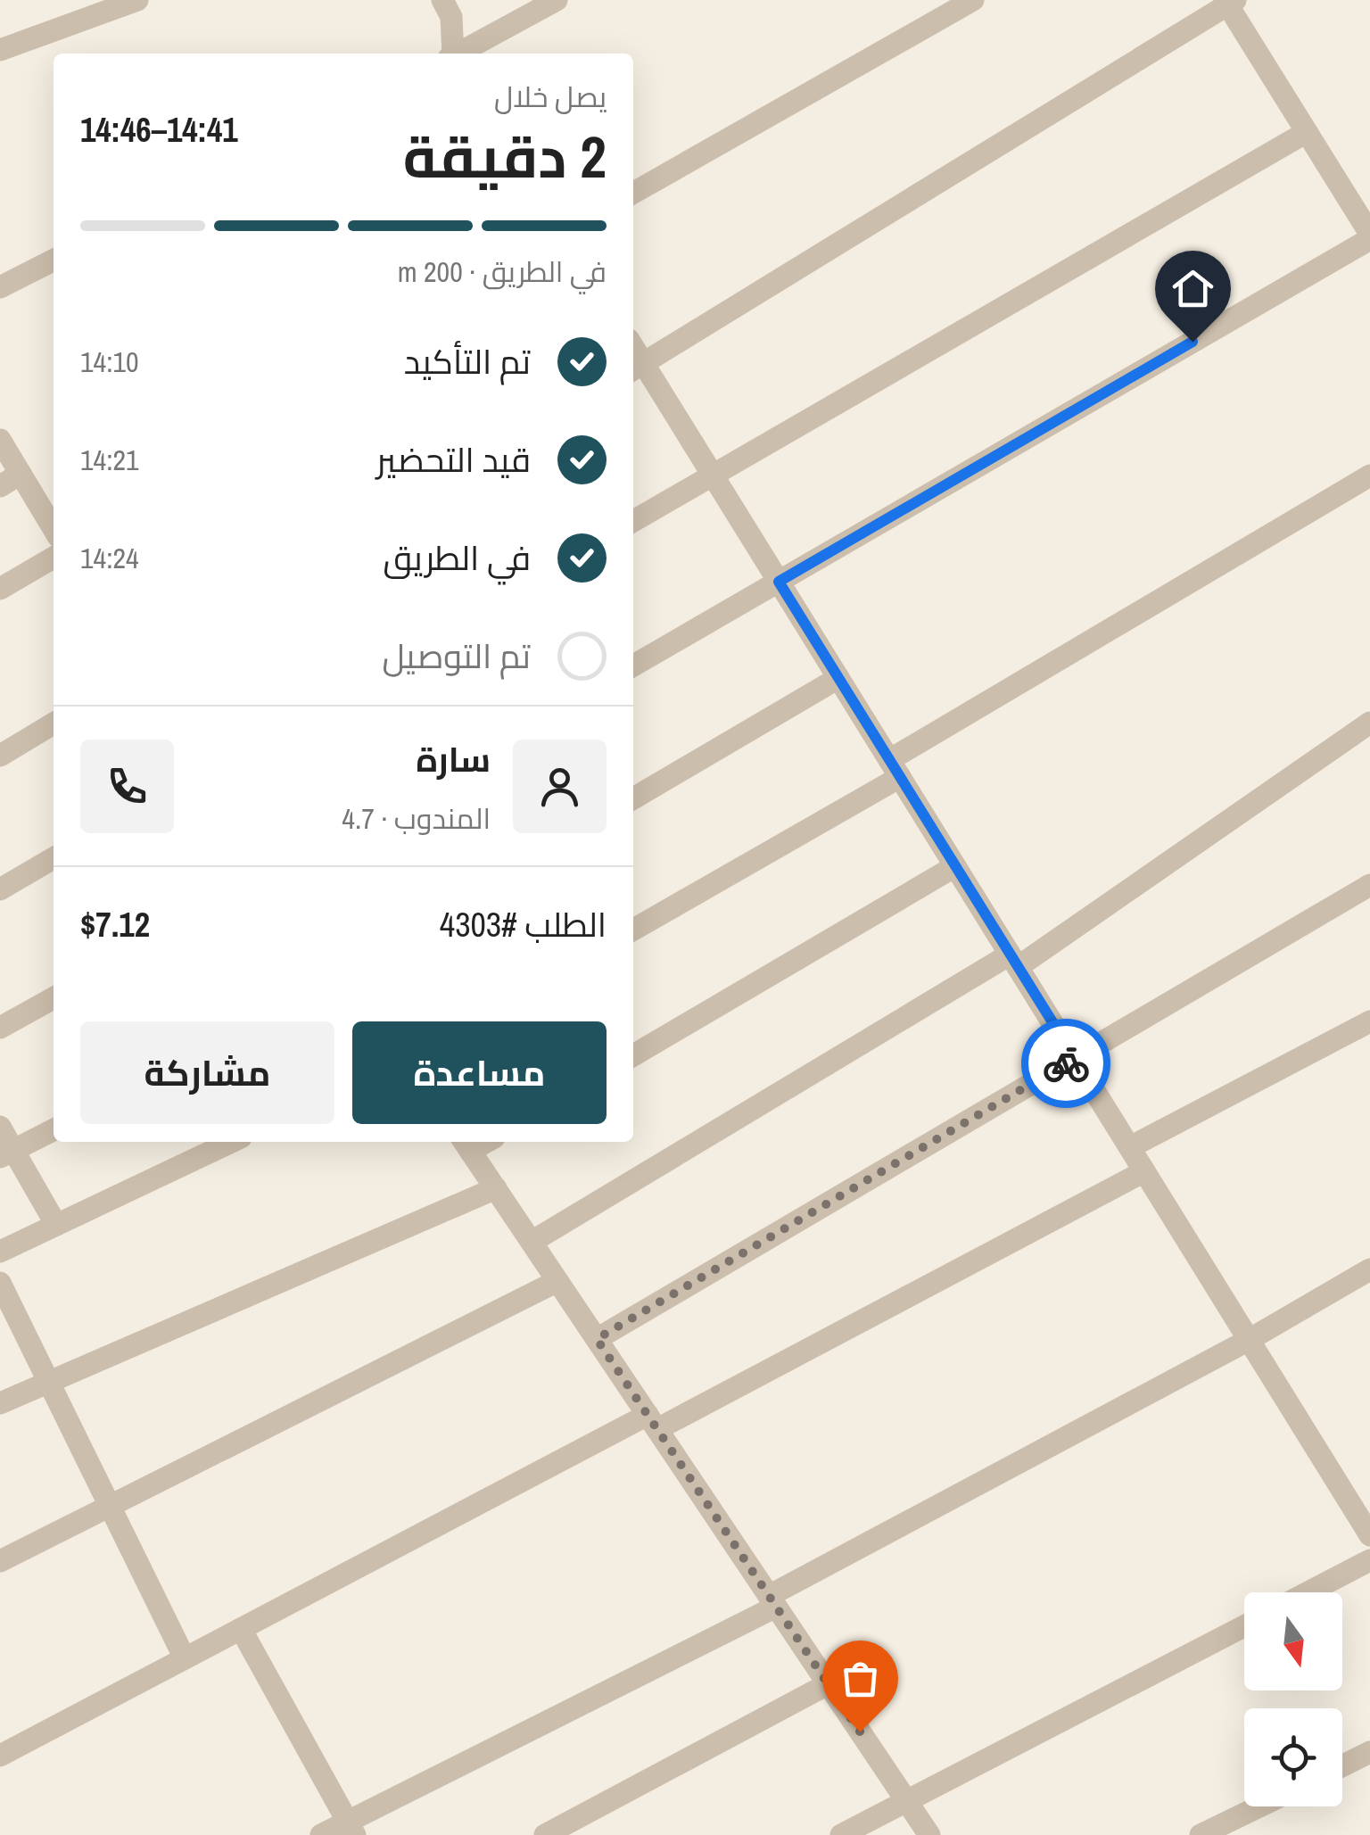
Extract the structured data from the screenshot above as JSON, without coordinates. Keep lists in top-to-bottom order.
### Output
{
  "north": "bottom",
  "page": {
    "heading": ["2 دقيقة", "يصل خلال", "14:41–14:46"],
    "panel": [
      "سارة",
      "المندوب · 4.7",
      "الطلب #4303",
      "$7.12"
    ],
    "bar": "في الطريق · 200 m",
    "list": [
      ["تم التأكيد", "14:10"],
      ["قيد التحضير", "14:21"],
      ["في الطريق", "14:24"],
      "تم التوصيل"
    ],
    "buttons": ["مساعدة", "مشاركة"]
  }
}
